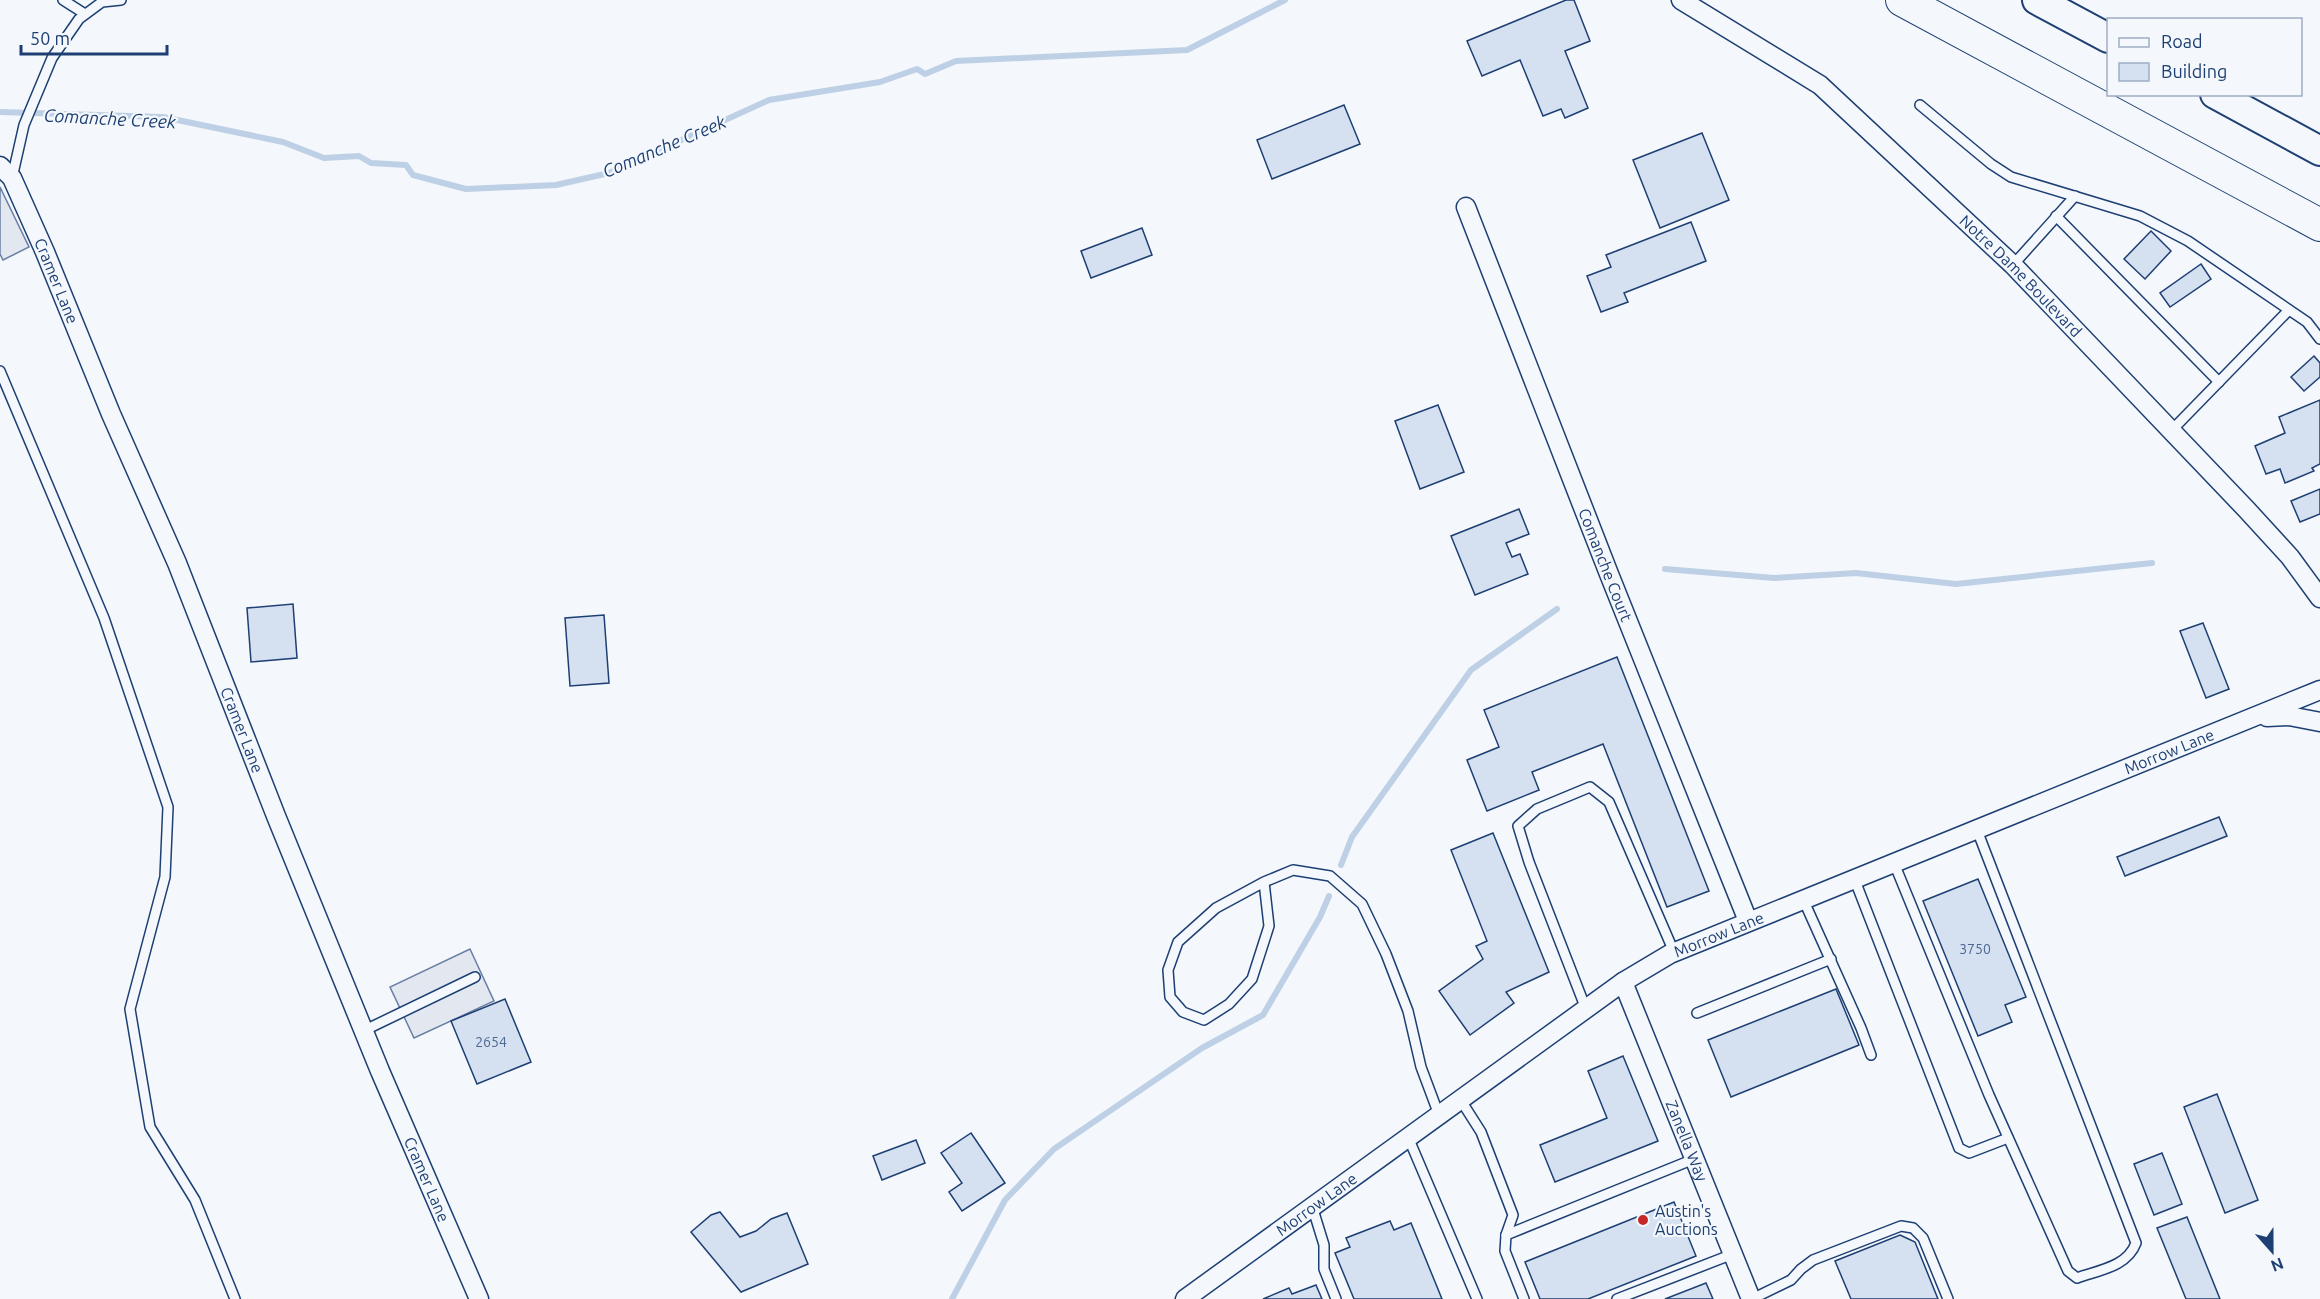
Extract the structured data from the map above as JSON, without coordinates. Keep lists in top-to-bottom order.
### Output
{
  "streets": {
    "street": [
      "Notre Dame Boulevard",
      "Cramer Lane",
      "Comanche Court",
      "Morrow Lane",
      "Zanella Way"
    ]
  },
  "crossings": [
    ["Comanche Court", "Morrow Lane"],
    ["Morrow Lane", "Zanella Way"]
  ],
  "water": ["Comanche Creek"],
  "places": ["Austin's Auctions"],
  "house_numbers": ["3750", "2654"],
  "legend": ["Road", "Building"],
  "scale_bar": "50 m",
  "north": "bottom"
}
